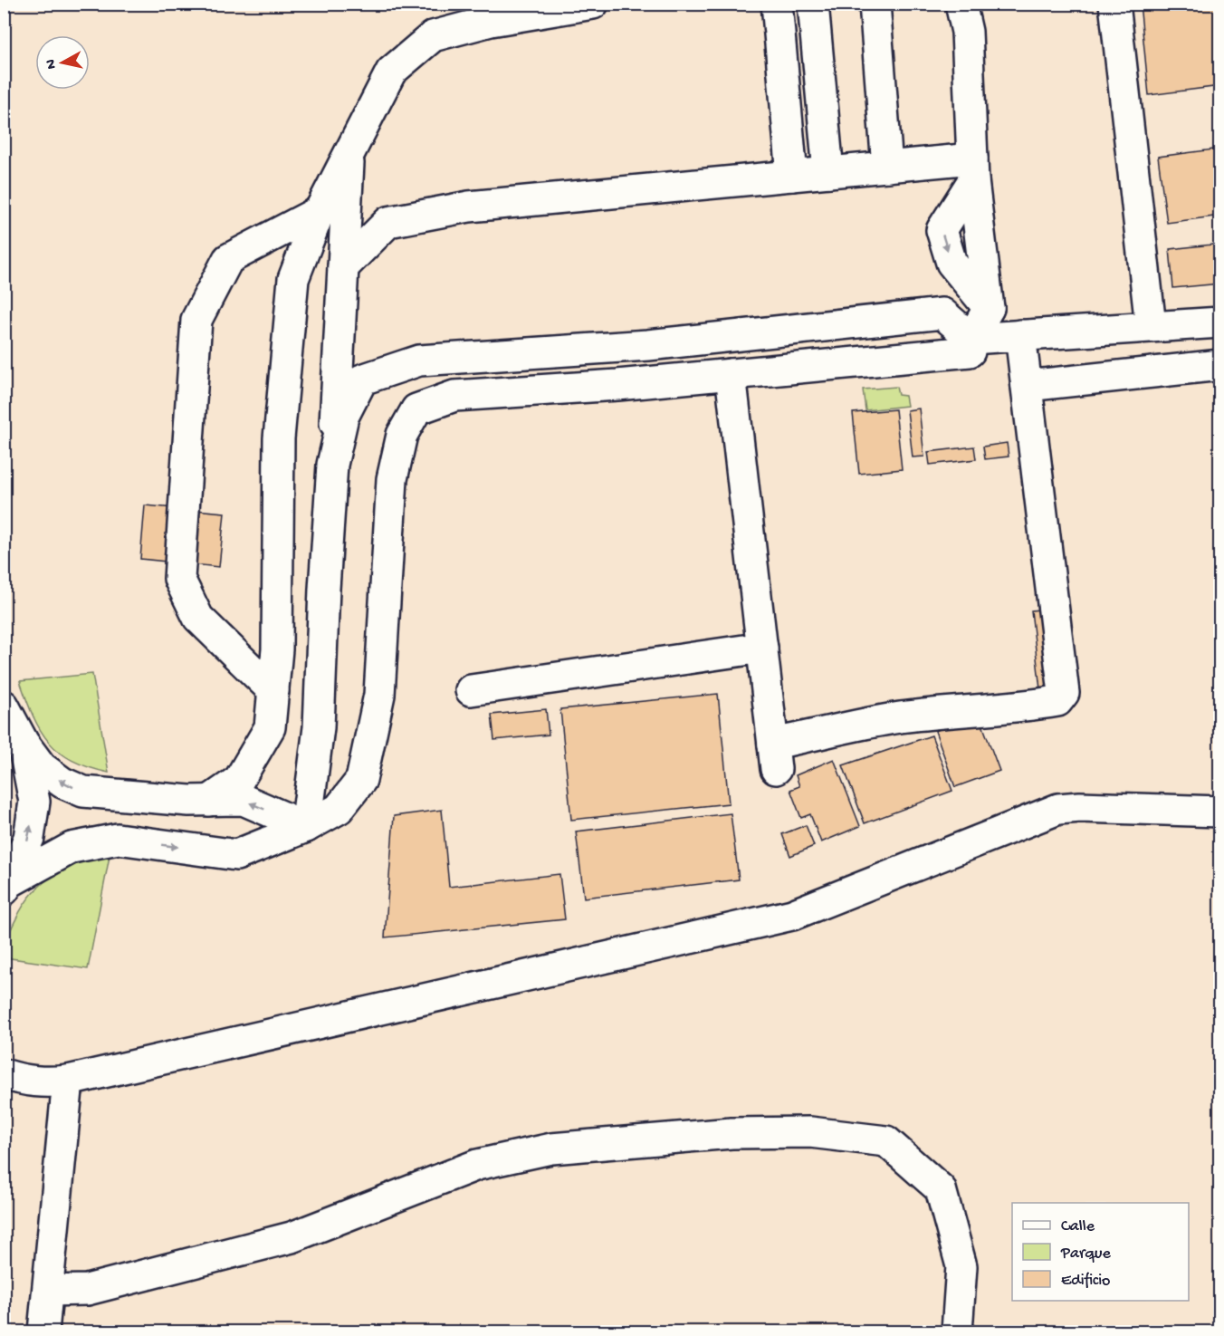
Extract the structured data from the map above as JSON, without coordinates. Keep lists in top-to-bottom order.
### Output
{
  "legend": ["Calle", "Parque", "Edificio"],
  "north": "left"
}
